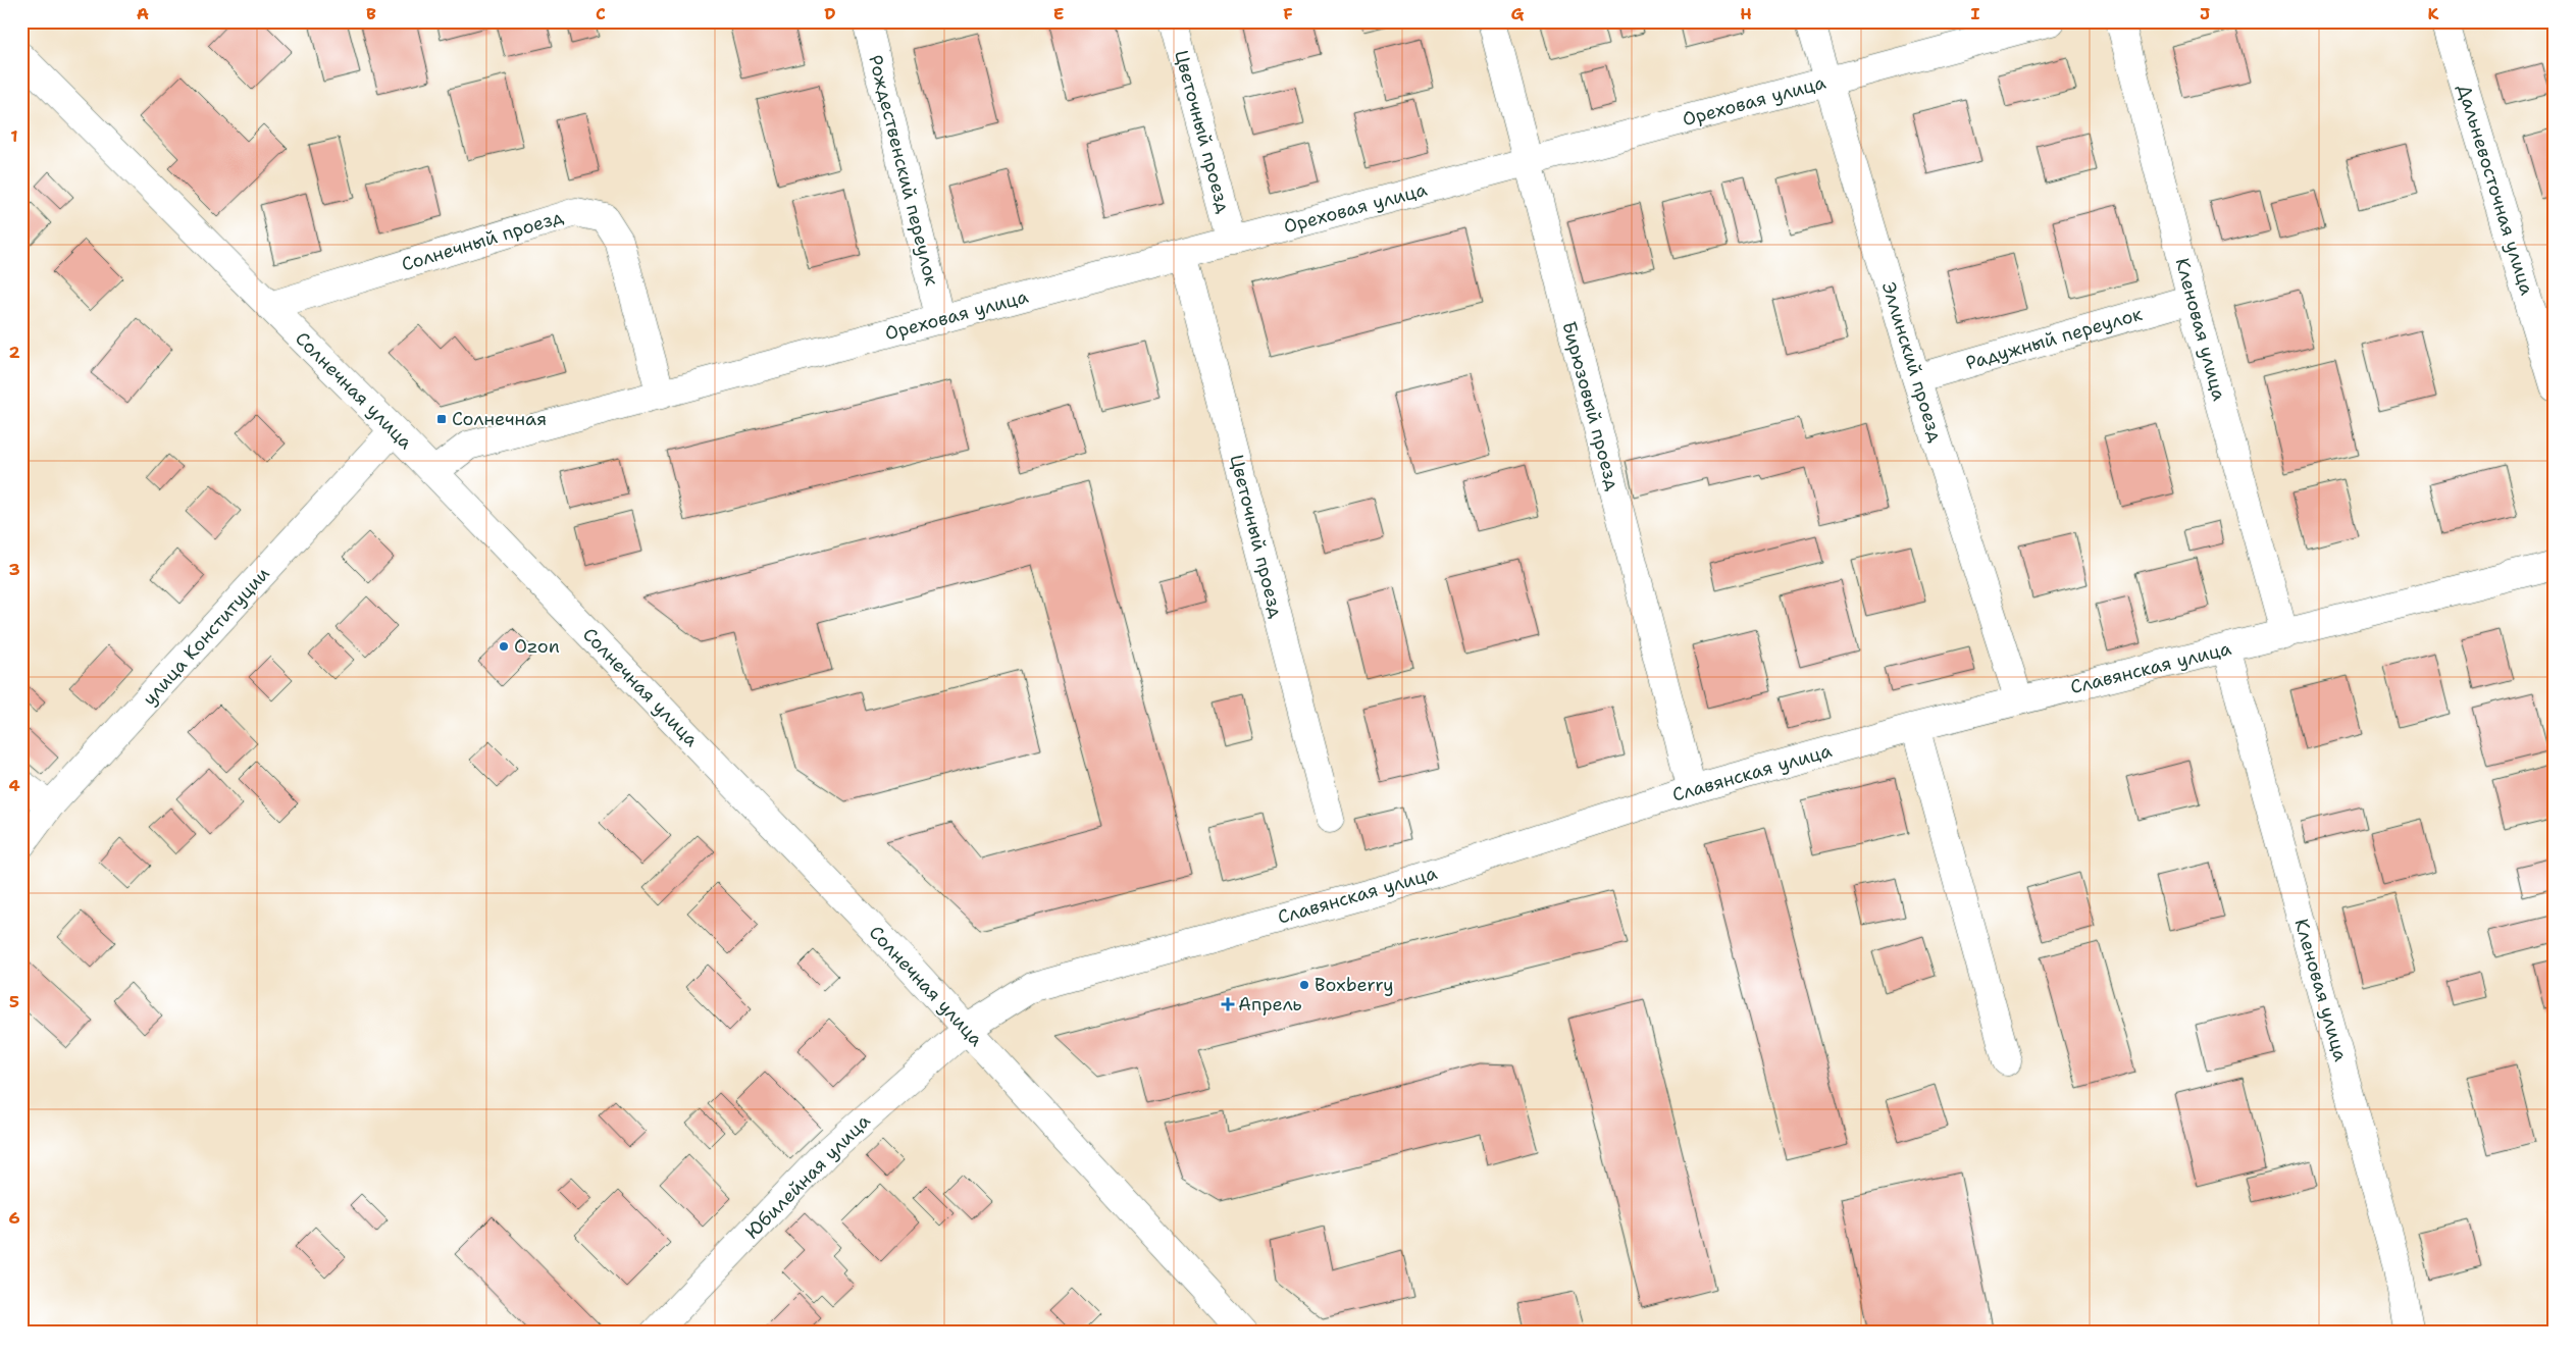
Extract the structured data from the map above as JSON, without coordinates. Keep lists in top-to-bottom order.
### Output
{
  "streets": {
    "street": [
      "Ореховая улица",
      "Цветочный проезд",
      "Рождественский переулок",
      "Дальневосточная улица",
      "Солнечный проезд",
      "Кленовая улица",
      "Радужный переулок",
      "Эллинский проезд",
      "Солнечная улица",
      "Бирюзовый проезд",
      "улица Конституции",
      "Славянская улица",
      "Юбилейная улица"
    ]
  },
  "crossings": [
    ["Ореховая улица", "Цветочный проезд"],
    ["Ореховая улица", "Рождественский переулок"],
    ["Ореховая улица", "Солнечный проезд"],
    ["Ореховая улица", "Эллинский проезд"],
    ["Ореховая улица", "Солнечная улица"],
    ["Ореховая улица", "Бирюзовый проезд"],
    ["Солнечный проезд", "Солнечная улица"],
    ["Кленовая улица", "Радужный переулок"],
    ["Кленовая улица", "Славянская улица"],
    ["Радужный переулок", "Эллинский проезд"],
    ["Эллинский проезд", "Славянская улица"],
    ["Солнечная улица", "улица Конституции"],
    ["Солнечная улица", "Славянская улица"],
    ["Солнечная улица", "Юбилейная улица"],
    ["Бирюзовый проезд", "Славянская улица"],
    ["Славянская улица", "Юбилейная улица"]
  ],
  "places": {
    "transit": ["Солнечная"],
    "other": ["Ozon", "Boxberry"],
    "health": ["Апрель"]
  },
  "grid": {
    "columns": [
      "A",
      "B",
      "C",
      "D",
      "E",
      "F",
      "G",
      "H",
      "I",
      "J",
      "K"
    ],
    "rows": [
      "1",
      "2",
      "3",
      "4",
      "5",
      "6"
    ]
  }
}
